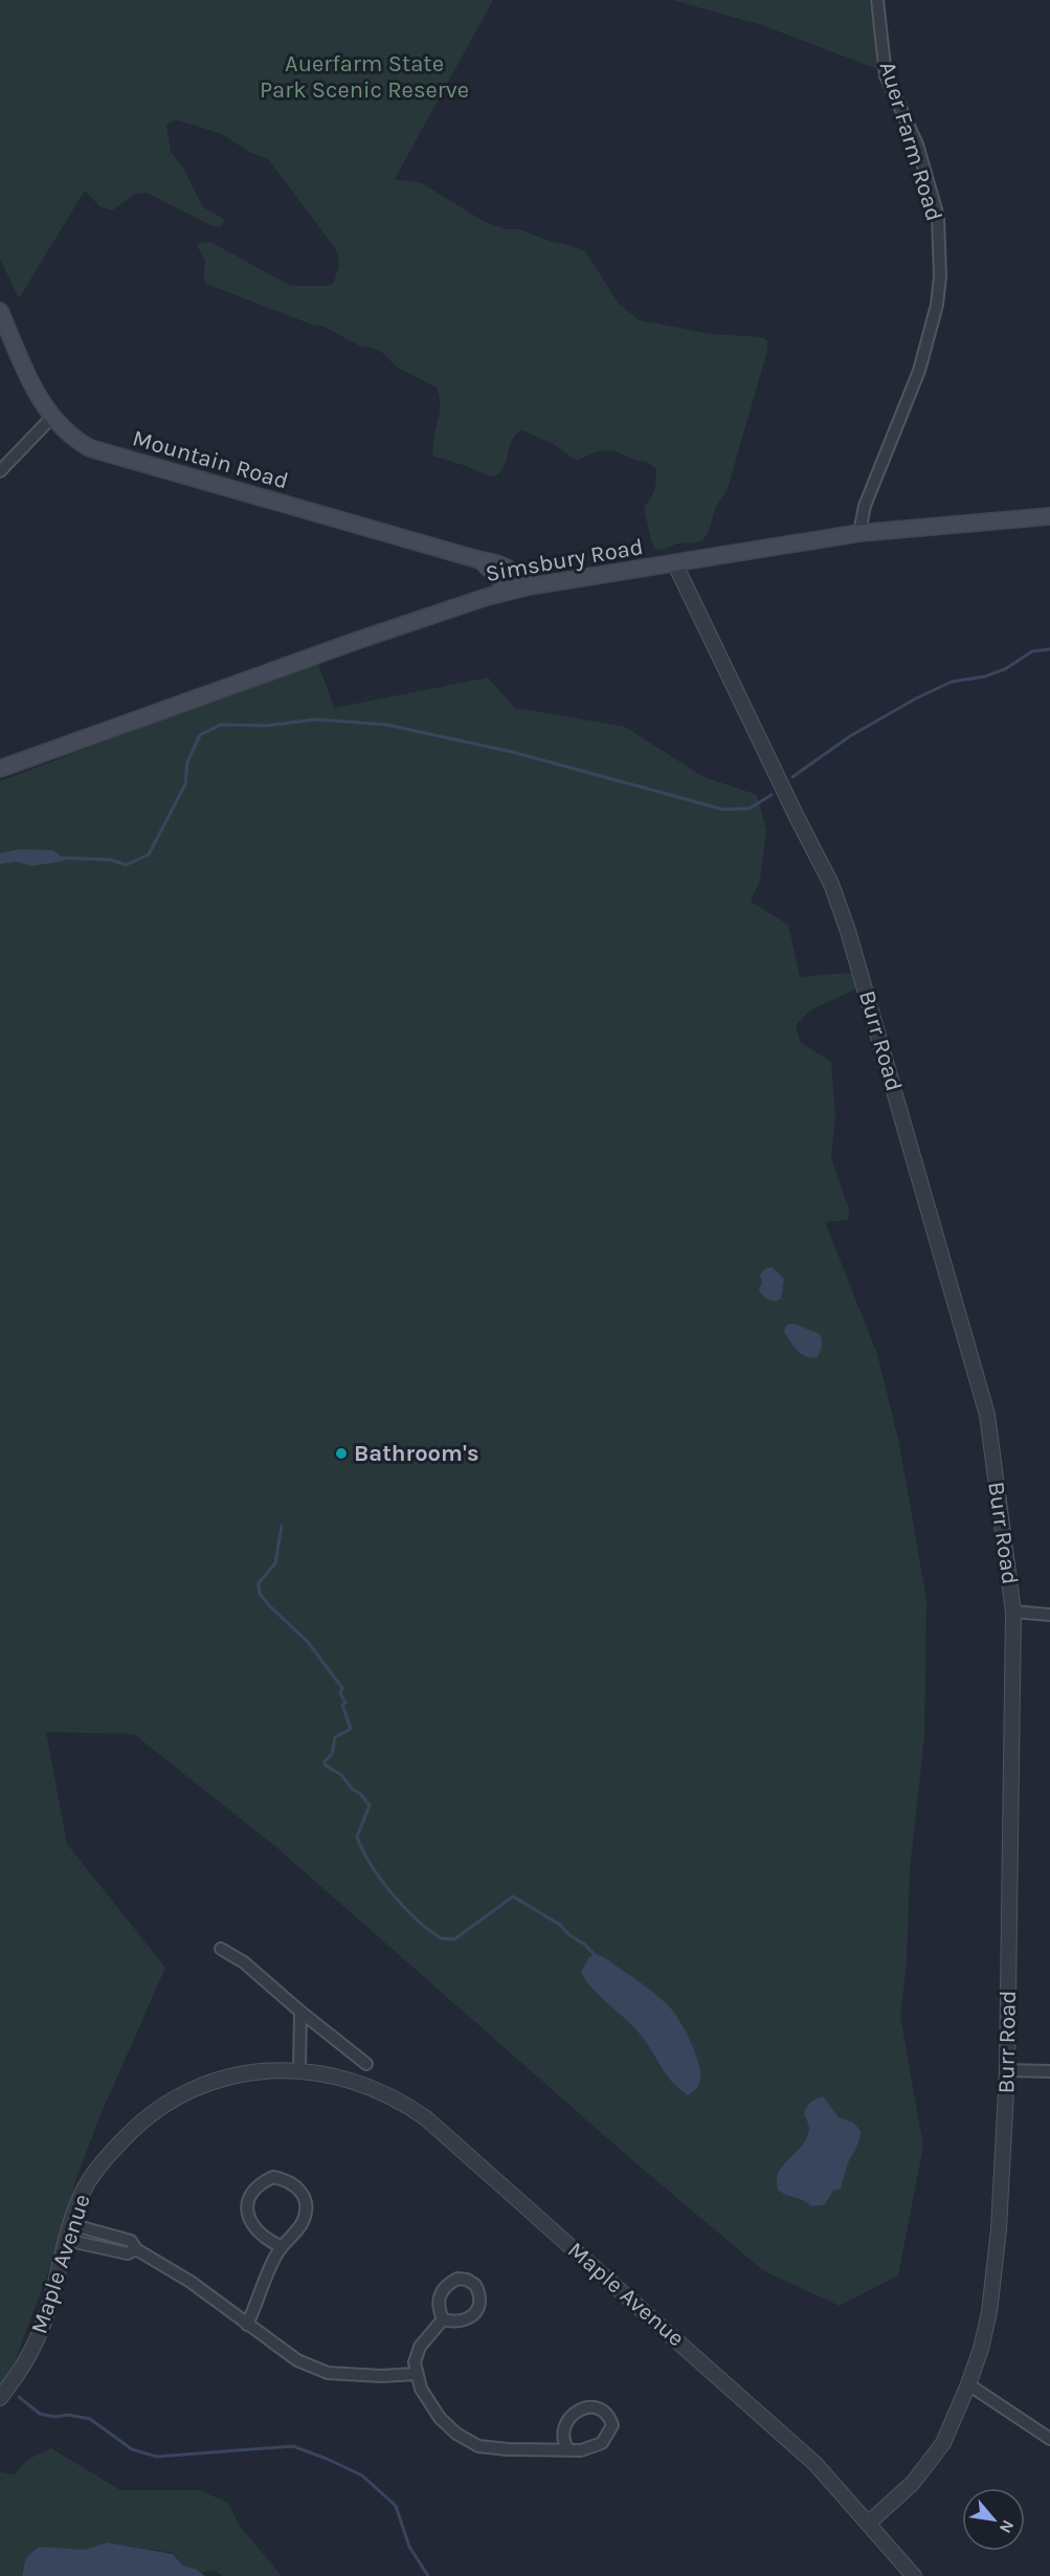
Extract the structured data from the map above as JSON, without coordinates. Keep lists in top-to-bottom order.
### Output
{
  "streets": {
    "main road": ["Mountain Road", "Simsbury Road"],
    "street": ["Auer Farm Road", "Burr Road", "Maple Avenue"]
  },
  "crossings": [
    ["Auer Farm Road", "Simsbury Road"],
    ["Mountain Road", "Simsbury Road"],
    ["Simsbury Road", "Burr Road"],
    ["Burr Road", "Maple Avenue"]
  ],
  "parks": ["Auerfarm State Park Scenic Reserve"],
  "places": ["Bathroom's"],
  "north": "bottom right"
}
